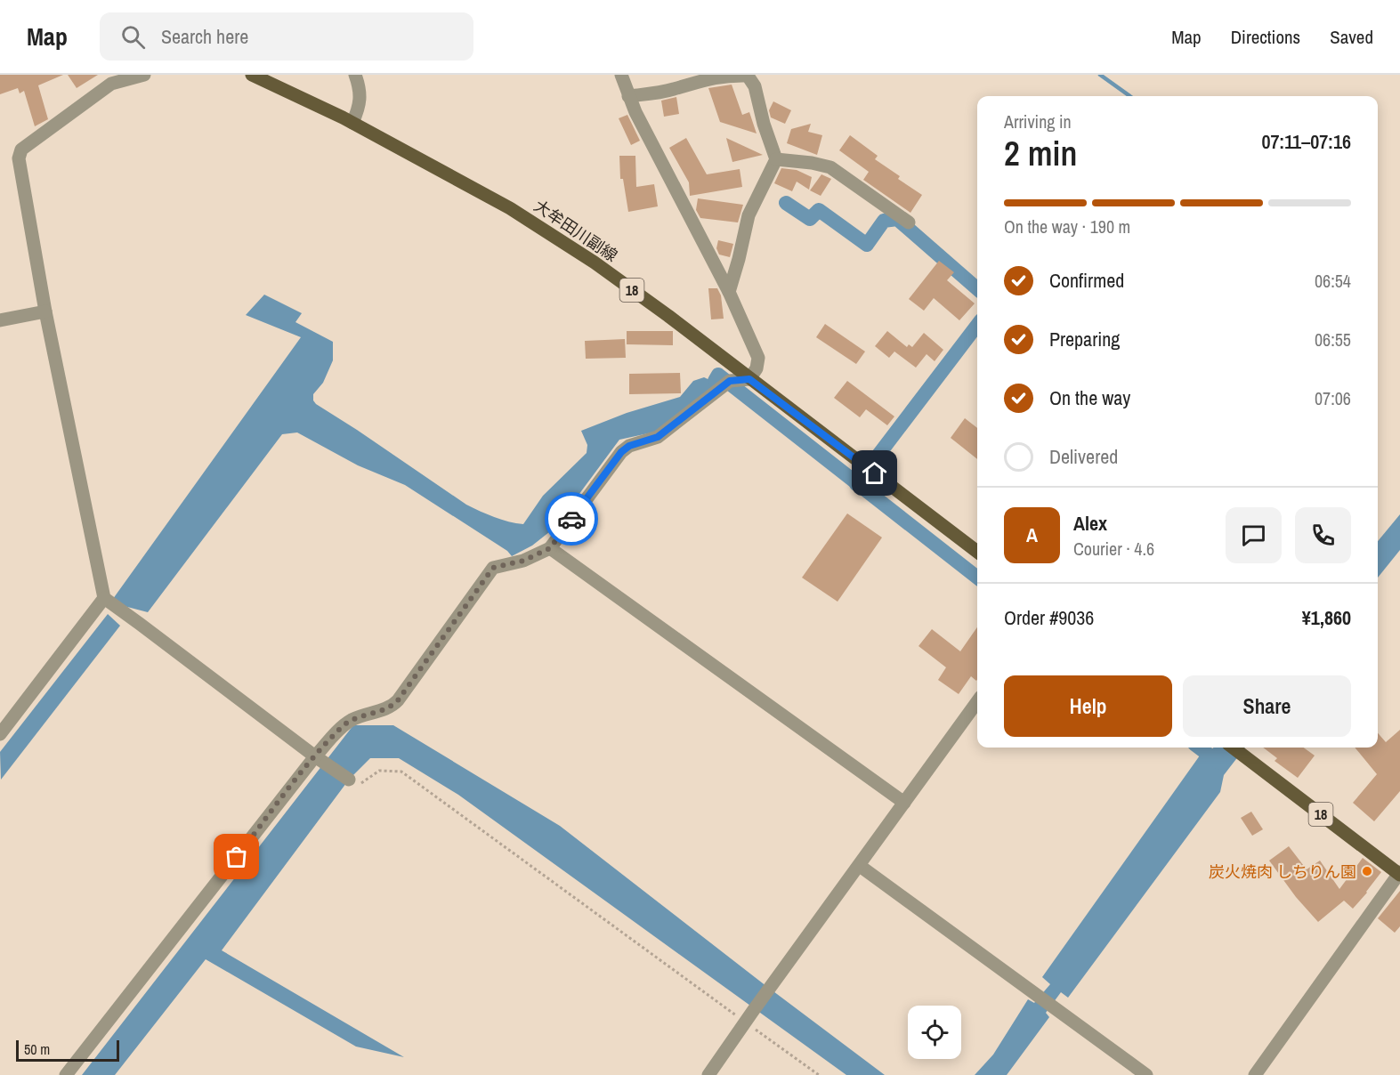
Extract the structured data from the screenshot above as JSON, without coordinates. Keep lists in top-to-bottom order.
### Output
{
  "streets": {
    "main road": ["大牟田川副線", "18"]
  },
  "places": ["炭火焼肉 しちりん園"],
  "scale_bar": "50 m",
  "page": {
    "header": "Map",
    "search": "Search here",
    "nav": ["Map", "Directions", "Saved"],
    "heading": ["2 min", "Arriving in", "07:11–07:16"],
    "panel": [
      "Alex",
      "Courier · 4.6",
      "Order #9036",
      "¥1,860"
    ],
    "bar": "On the way · 190 m",
    "list": [
      ["Confirmed", "06:54"],
      ["Preparing", "06:55"],
      ["On the way", "07:06"],
      "Delivered"
    ],
    "round": "A",
    "buttons": ["Help", "Share"],
    "scale": "50 m"
  }
}
